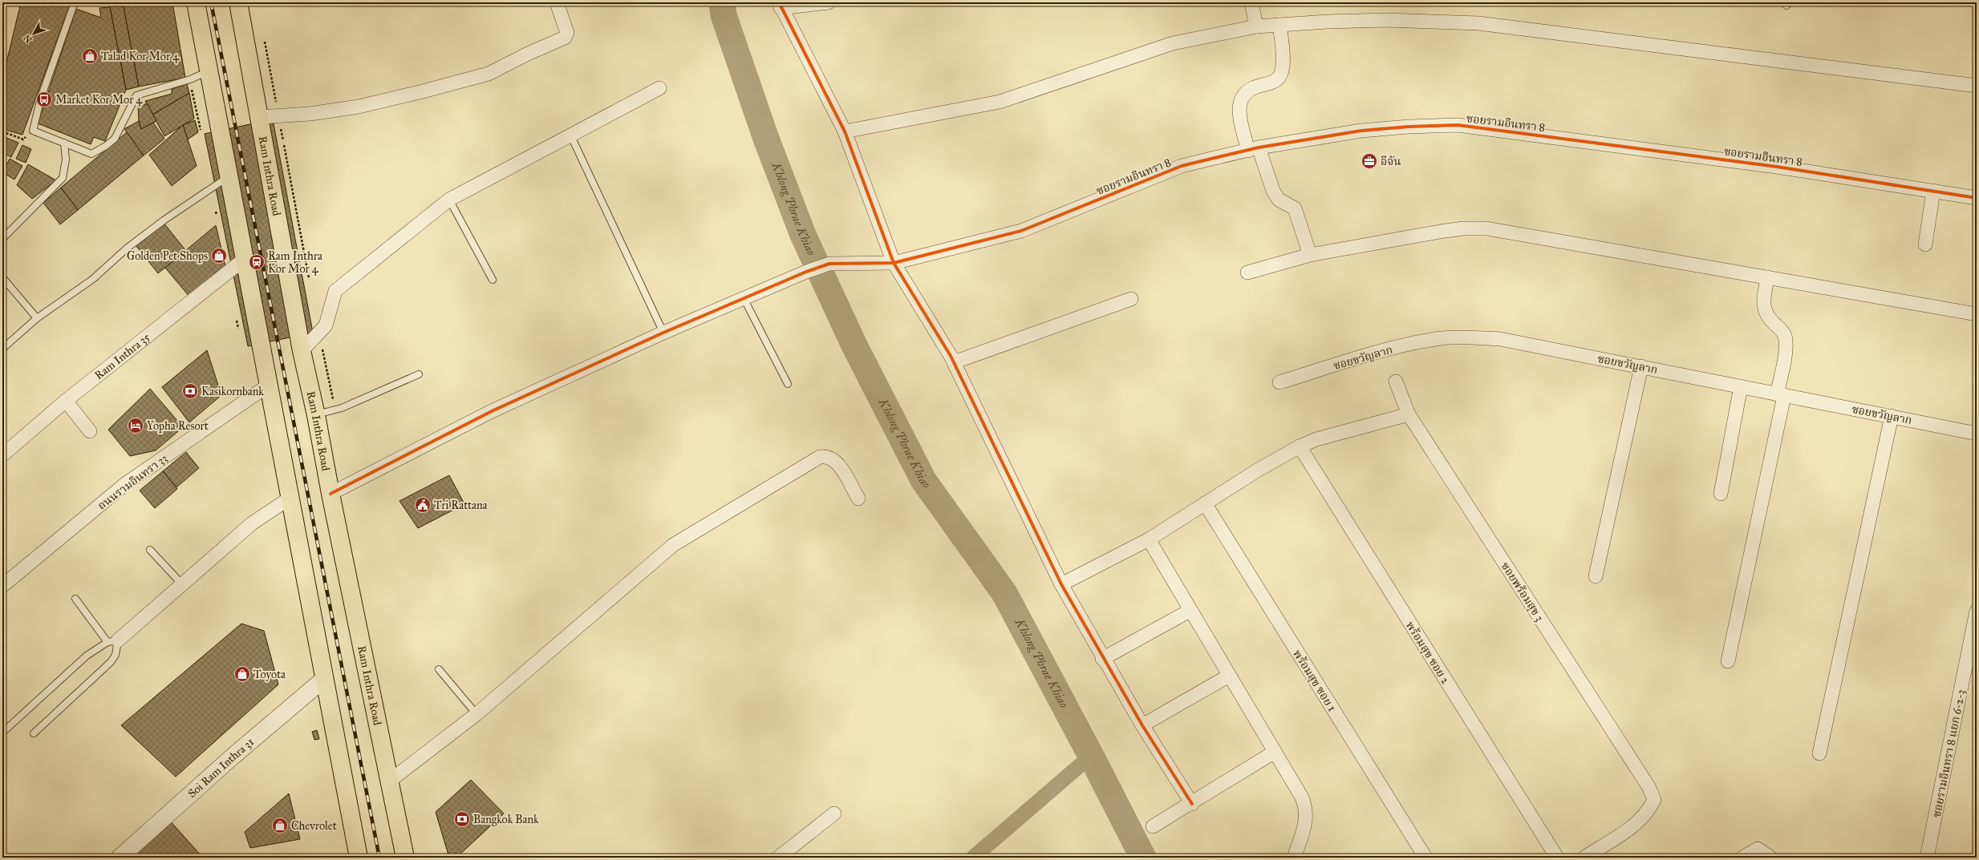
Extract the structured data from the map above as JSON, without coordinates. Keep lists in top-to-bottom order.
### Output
{
  "streets": {
    "main road": ["Ram Inthra Road"],
    "street": [
      "ซอยรามอินทรา 8",
      "Ram Inthra 35",
      "ซอยขวัญลาก",
      "ถนนรามอินทรา 33",
      "ซอยพร้อมสุข 3",
      "พร้อมสุข ซอย 2",
      "พร้อมสุข ซอย 1",
      "ซอยรามอินทรา 8 แยก 6-2-3",
      "Soi Ram Inthra 31"
    ]
  },
  "crossings": [
    ["ซอยรามอินทรา 8", "Ram Inthra Road"]
  ],
  "water": ["Khlong Phrae Khiao"],
  "places": {
    "shop": [
      "Talad Kor Mor 4",
      "Golden Pet Shops",
      "Toyota",
      "Chevrolet"
    ],
    "bus stop": ["Market Kor Mor 4"],
    "office": ["อีจัน"],
    "station": ["Ram Inthra Kor Mor 4"],
    "bank": ["Kasikornbank", "Bangkok Bank"],
    "hotel": ["Yopha Resort"],
    "public building": ["Tri Rattana"]
  },
  "north": "bottom left"
}
